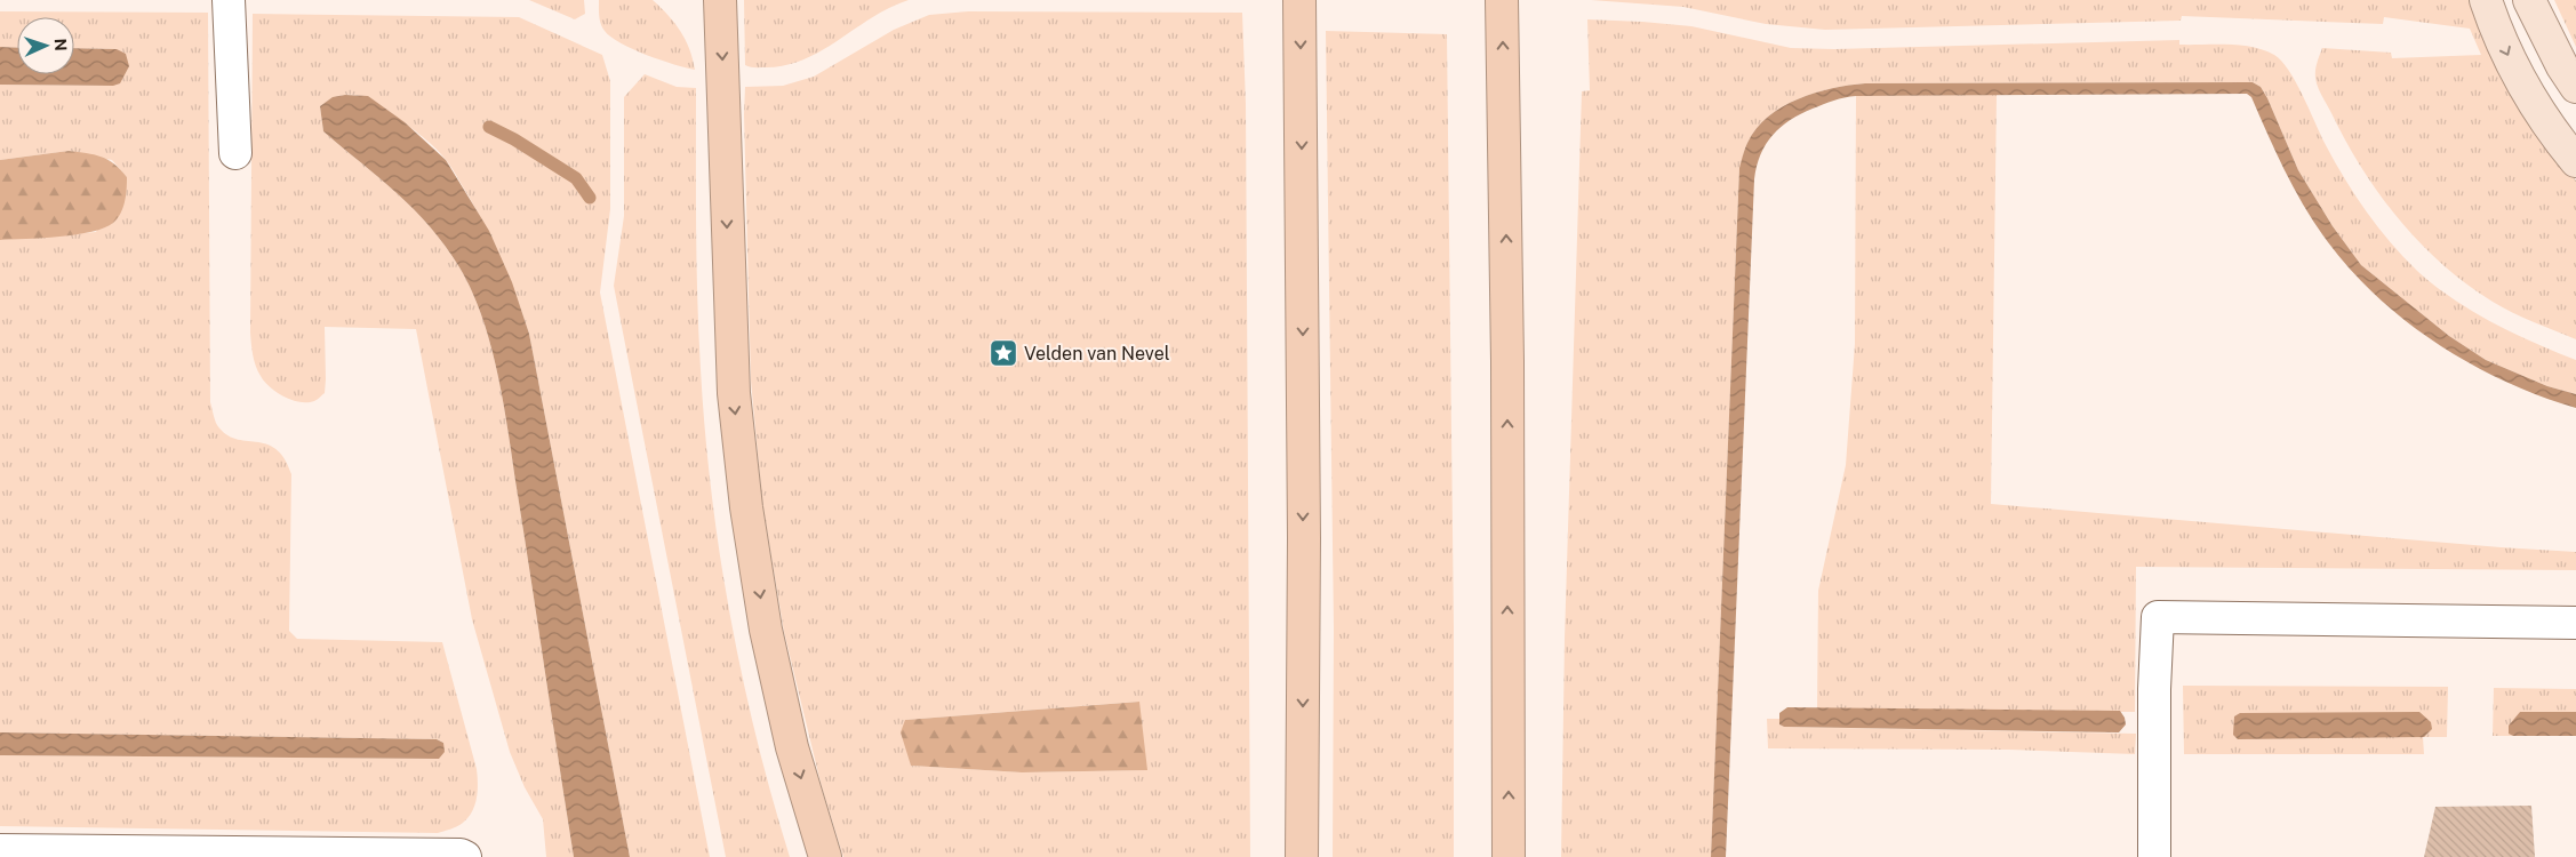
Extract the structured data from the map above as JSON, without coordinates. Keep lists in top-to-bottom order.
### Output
{
  "places": {
    "place": ["Velden van Nevel"]
  },
  "north": "right"
}
